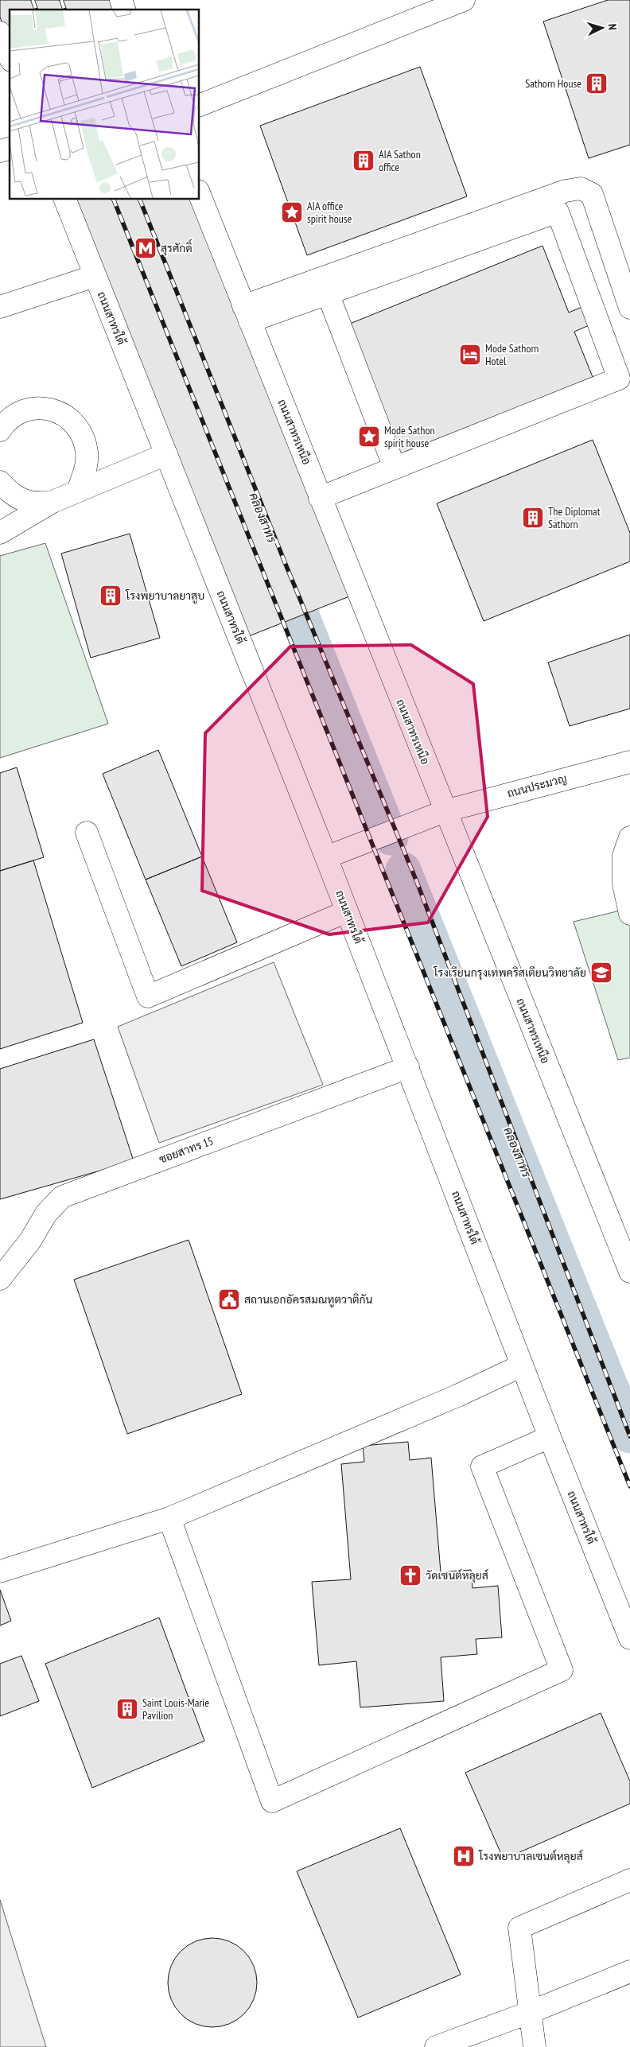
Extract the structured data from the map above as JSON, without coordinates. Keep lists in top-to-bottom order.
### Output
{
  "streets": {
    "main road": [
      "ถนนสาทรใต้",
      "ถนนสาทรเหนือ",
      "ถนนประมวญ",
      "ซอยสาทร 15"
    ]
  },
  "crossings": [
    ["ถนนสาทรใต้", "ถนนประมวญ"],
    ["ถนนสาทรใต้", "ซอยสาทร 15"],
    ["ถนนสาทรเหนือ", "ถนนประมวญ"]
  ],
  "water": ["คลองสาทร"],
  "places": {
    "building": [
      "Sathorn House",
      "AIA Sathon office",
      "The Diplomat Sathorn",
      "โรงพยาบาลยาสูบ",
      "Saint Louis-Marie Pavilion"
    ],
    "place": ["AIA office spirit house", "Mode Sathon spirit house"],
    "metro station": ["สุรศักดิ์"],
    "hotel": ["Mode Sathorn Hotel"],
    "school or university": ["โรงเรียนกรุงเทพคริสเตียนวิทยาลัย"],
    "public building": ["สถานเอกอัครสมณทูตวาติกัน"],
    "church": ["วัดเซนต์หลุยส์"],
    "hospital": ["โรงพยาบาลเซนต์หลุยส์"]
  },
  "north": "right"
}
